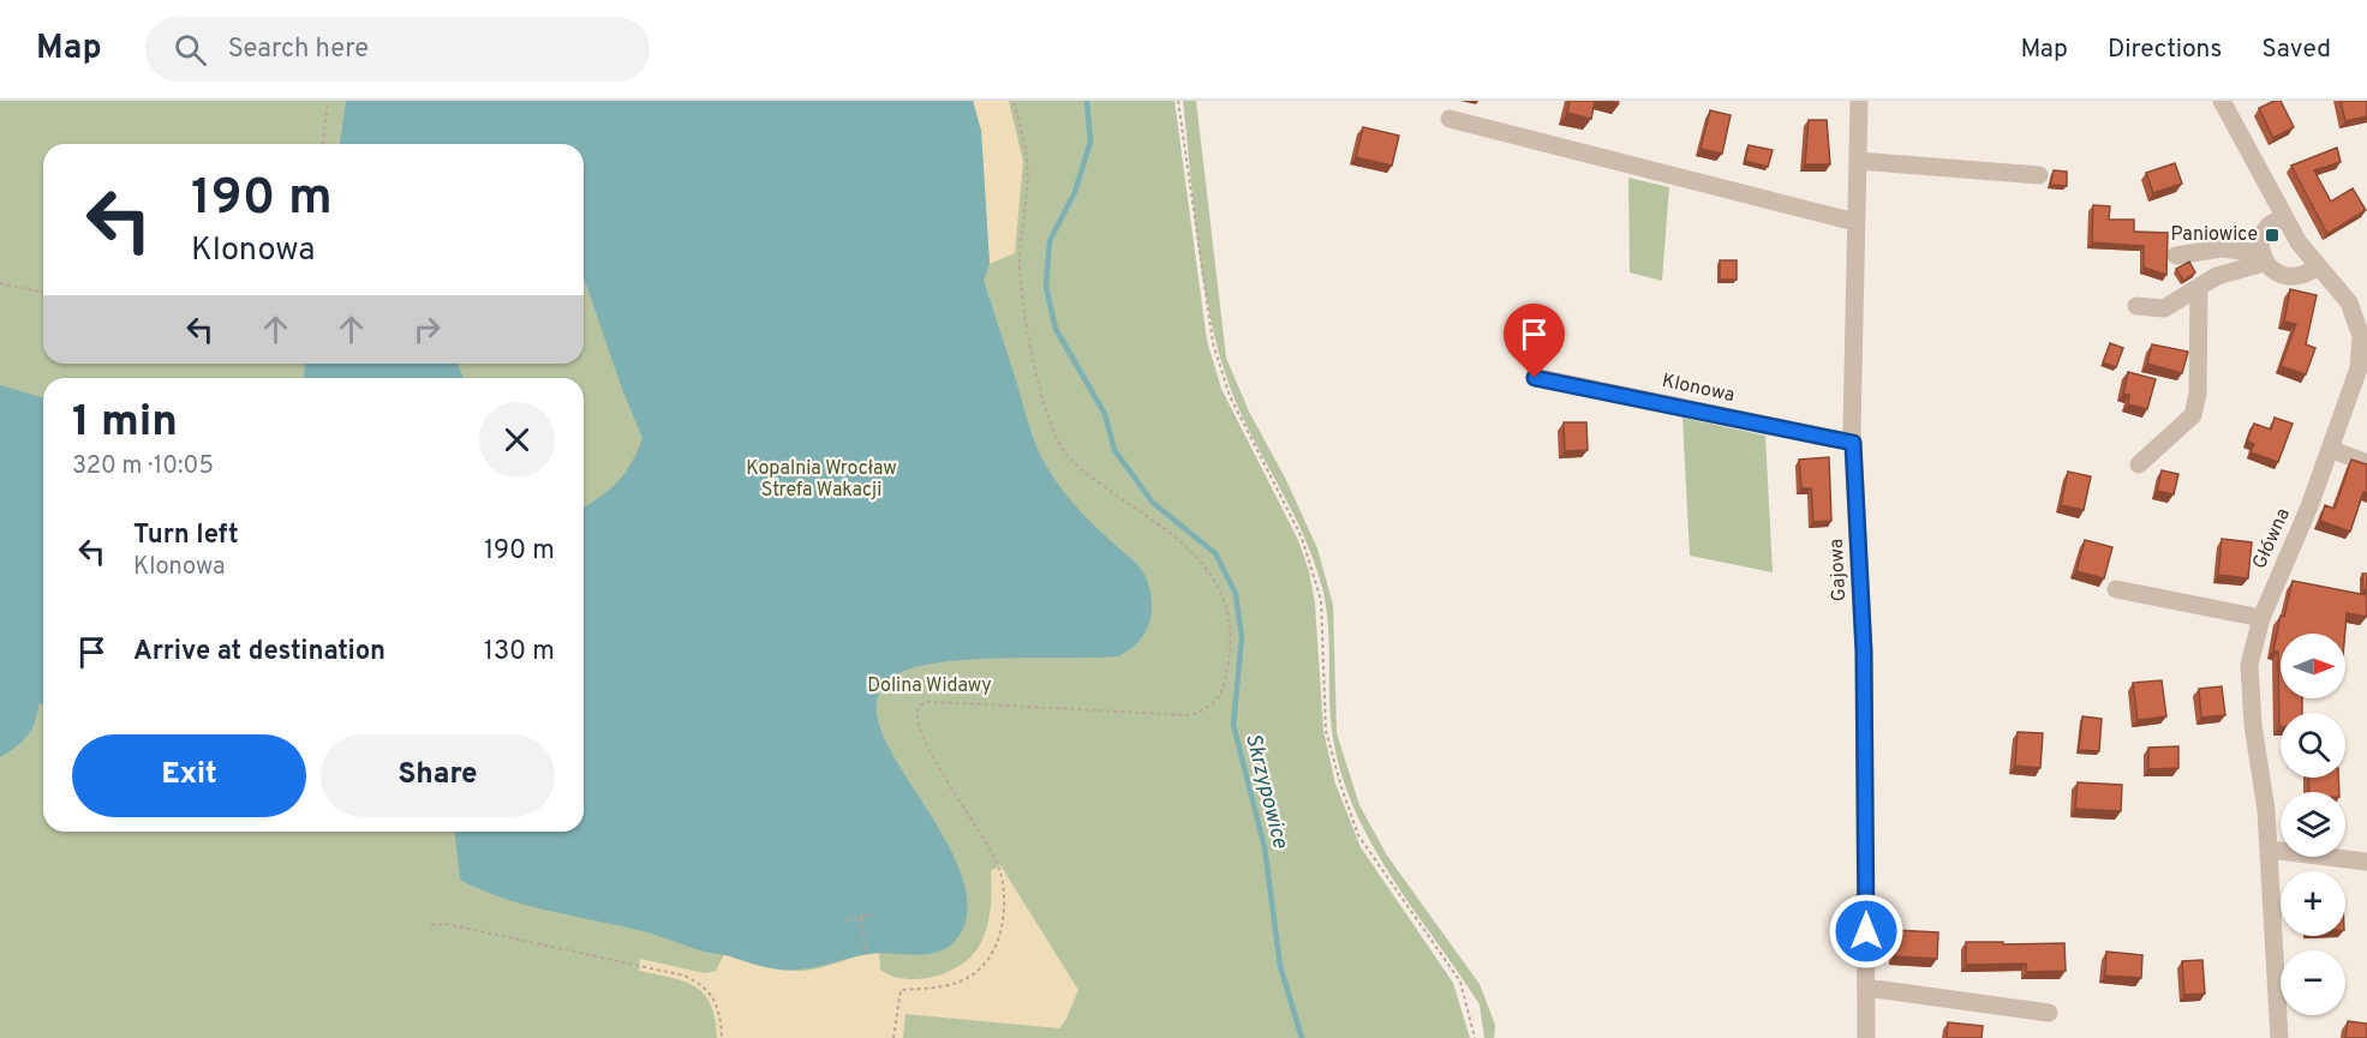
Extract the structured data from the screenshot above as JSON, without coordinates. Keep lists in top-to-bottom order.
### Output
{
  "streets": {
    "street": ["Klonowa", "Główna", "Gajowa"]
  },
  "crossings": [
    ["Klonowa", "Gajowa"]
  ],
  "water": ["Skrzypowice"],
  "parks": ["Kopalnia Wrocław Strefa Wakacji", "Dolina Widawy"],
  "places": {
    "transit": ["Paniowice"]
  },
  "north": "right",
  "page": {
    "header": "Map",
    "search": "Search here",
    "nav": ["Map", "Directions", "Saved"],
    "turn": ["190 m", "Klonowa"],
    "heading": ["1 min", "320 m · 10:05"],
    "list": [
      {
        "name": "Turn left",
        "note": "Klonowa",
        "value": "190 m"
      },
      {
        "name": "Arrive at destination",
        "value": "130 m"
      }
    ],
    "map_buttons": ["+", "−"],
    "buttons": ["Exit", "Share"]
  }
}
